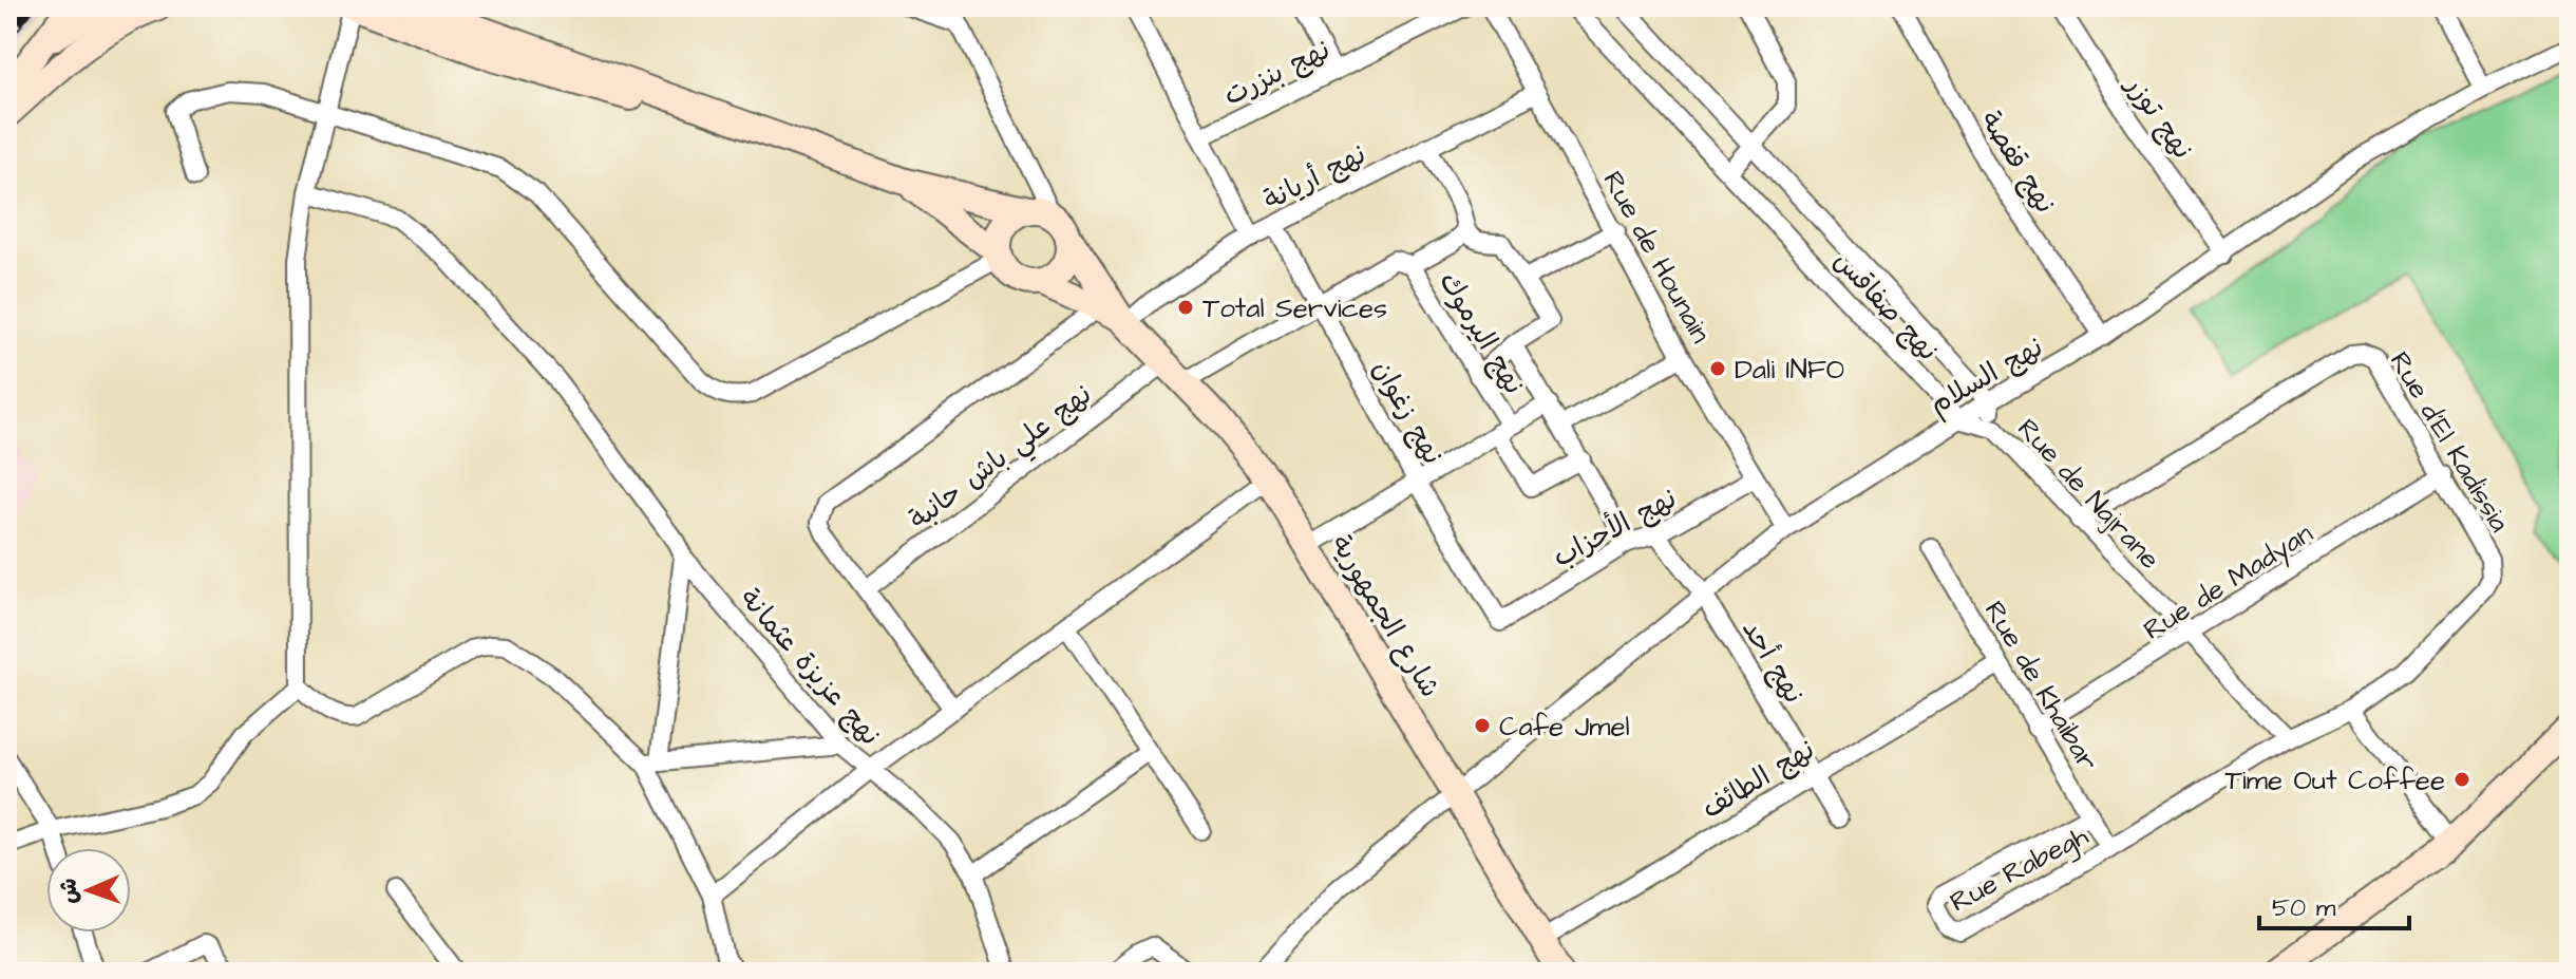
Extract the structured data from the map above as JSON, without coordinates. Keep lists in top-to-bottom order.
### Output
{
  "streets": {
    "main road": ["شارع الجمهورية"],
    "street": [
      "نهج بنزرت",
      "نهج توزر",
      "نهج قفصة",
      "نهج أريانة",
      "Rue de Hounain",
      "نهج صفاقس",
      "نهج اليرموك",
      "نهج السلام",
      "نهج زغوان",
      "Rue d'El Kadissia",
      "نهج علي باش حانبة",
      "Rue de Najrane",
      "نهج الأحزاب",
      "Rue de Madyan",
      "نهج أحد",
      "نهج عزيزة عثمانة",
      "Rue de Khaibar",
      "نهج الطائف",
      "Rue Rabegh"
    ]
  },
  "crossings": [
    ["نهج توزر", "نهج السلام"],
    ["نهج قفصة", "نهج السلام"],
    ["نهج أريانة", "Rue de Hounain"],
    ["نهج أريانة", "نهج زغوان"],
    ["نهج أريانة", "نهج علي باش حانبة"],
    ["نهج أريانة", "شارع الجمهورية"],
    ["Rue de Hounain", "نهج السلام"],
    ["Rue de Hounain", "نهج الأحزاب"],
    ["نهج صفاقس", "نهج السلام"],
    ["نهج السلام", "شارع الجمهورية"],
    ["نهج السلام", "نهج أحد"],
    ["نهج زغوان", "نهج الأحزاب"],
    ["Rue d'El Kadissia", "Rue de Najrane"],
    ["Rue d'El Kadissia", "Rue de Madyan"],
    ["Rue d'El Kadissia", "Rue Rabegh"],
    ["نهج علي باش حانبة", "شارع الجمهورية"],
    ["Rue de Najrane", "Rue de Madyan"],
    ["Rue de Najrane", "Rue Rabegh"],
    ["نهج الأحزاب", "نهج أحد"],
    ["Rue de Madyan", "Rue de Khaibar"],
    ["شارع الجمهورية", "نهج الطائف"],
    ["نهج أحد", "نهج الطائف"],
    ["Rue de Khaibar", "نهج الطائف"],
    ["Rue de Khaibar", "Rue Rabegh"]
  ],
  "places": [
    "Total Services",
    "Dali INFO",
    "Cafe Jmel",
    "Time Out Coffee"
  ],
  "scale_bar": "50 m",
  "north": "left"
}
